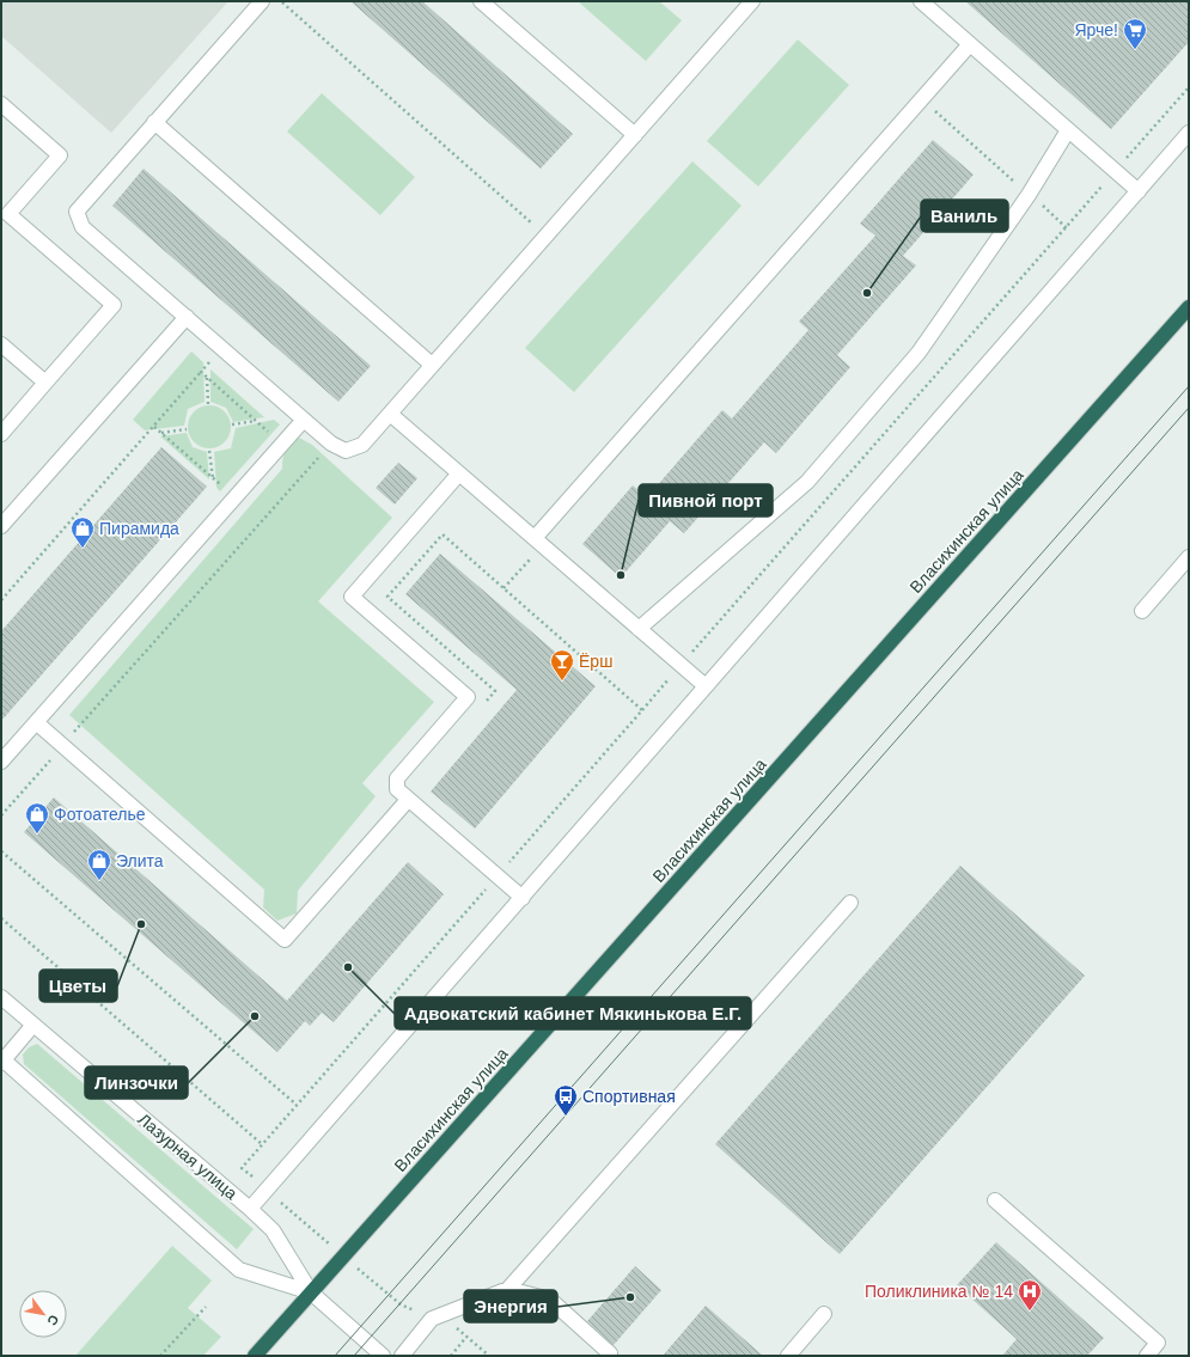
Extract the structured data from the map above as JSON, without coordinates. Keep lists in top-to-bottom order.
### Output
{
  "streets": {
    "highway": ["Власихинская улица"],
    "street": ["Лазурная улица"]
  },
  "crossings": [
    ["Власихинская улица", "Лазурная улица"]
  ],
  "places": {
    "supermarket": ["Ярче!"],
    "other": [
      "Ваниль",
      "Пивной порт",
      "Цветы",
      "Адвокатский кабинет Мякинькова Е.Г.",
      "Линзочки",
      "Энергия"
    ],
    "shop": ["Пирамида", "Фотоателье", "Элита"],
    "bar": ["Ёрш"],
    "bus stop": ["Спортивная"],
    "hospital": ["Поликлиника № 14"]
  },
  "north": "bottom right"
}
